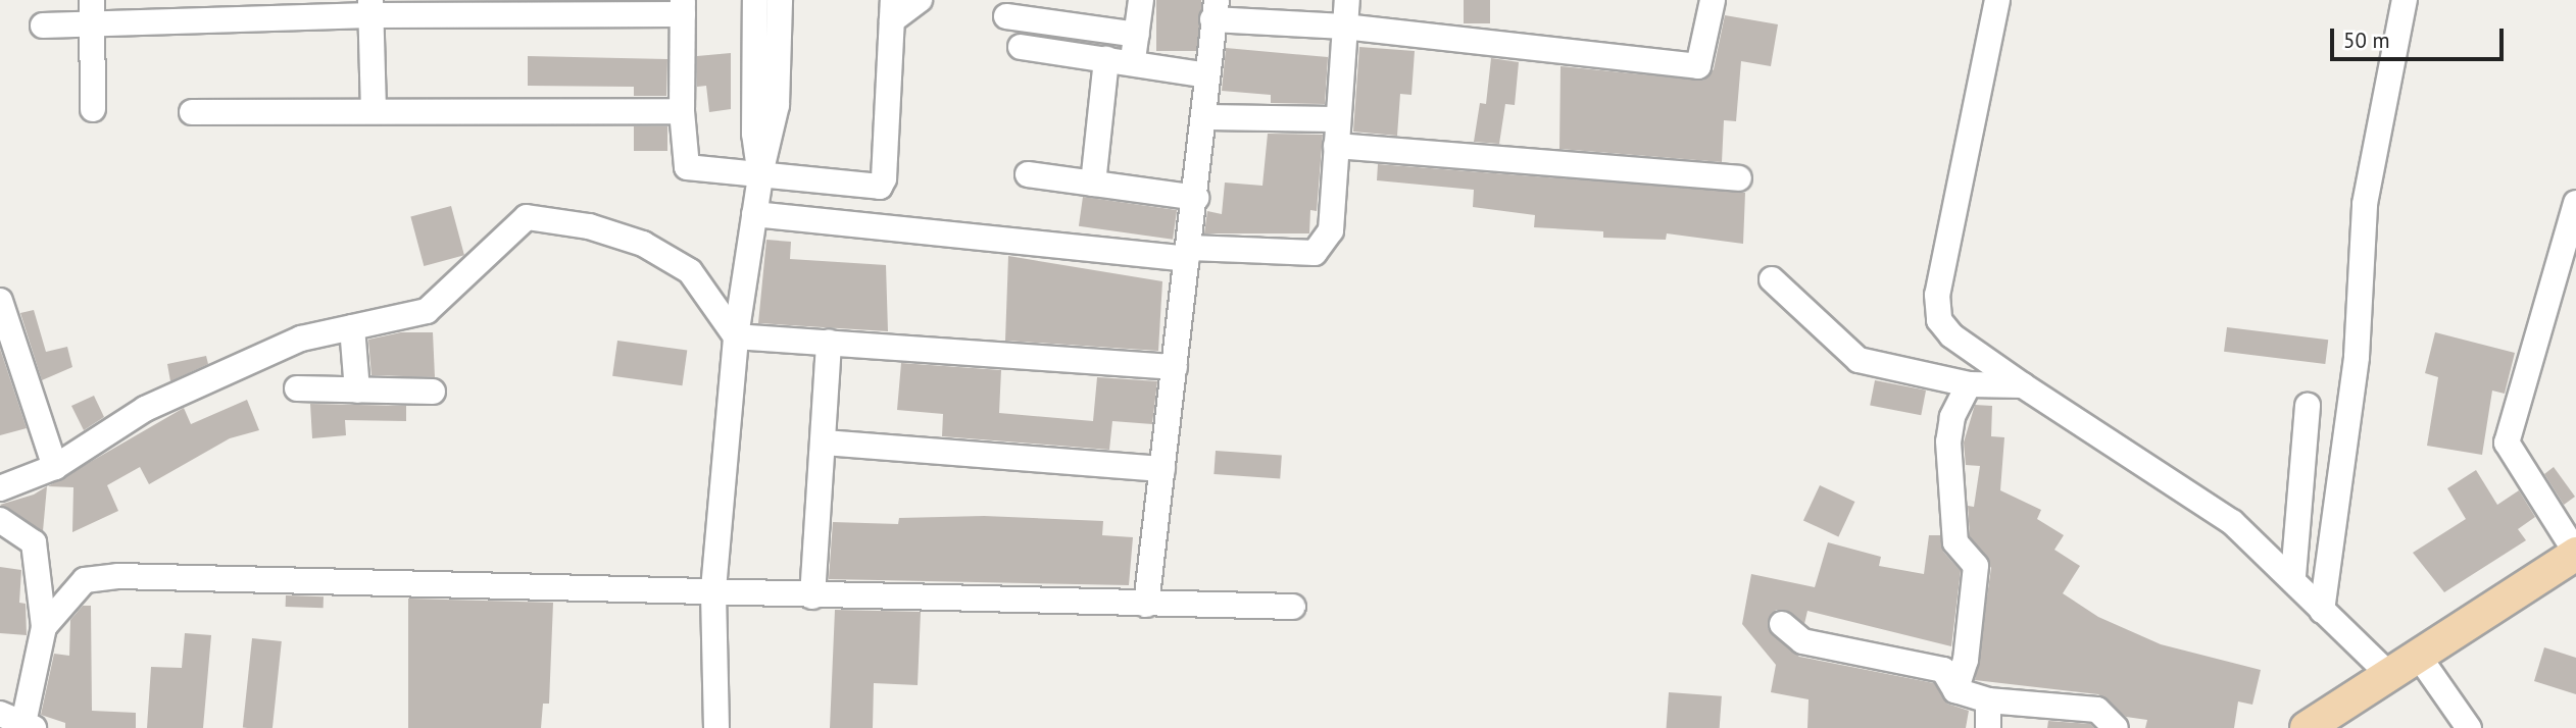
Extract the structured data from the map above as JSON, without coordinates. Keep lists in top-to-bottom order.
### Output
{
  "scale_bar": "50 m"
}
